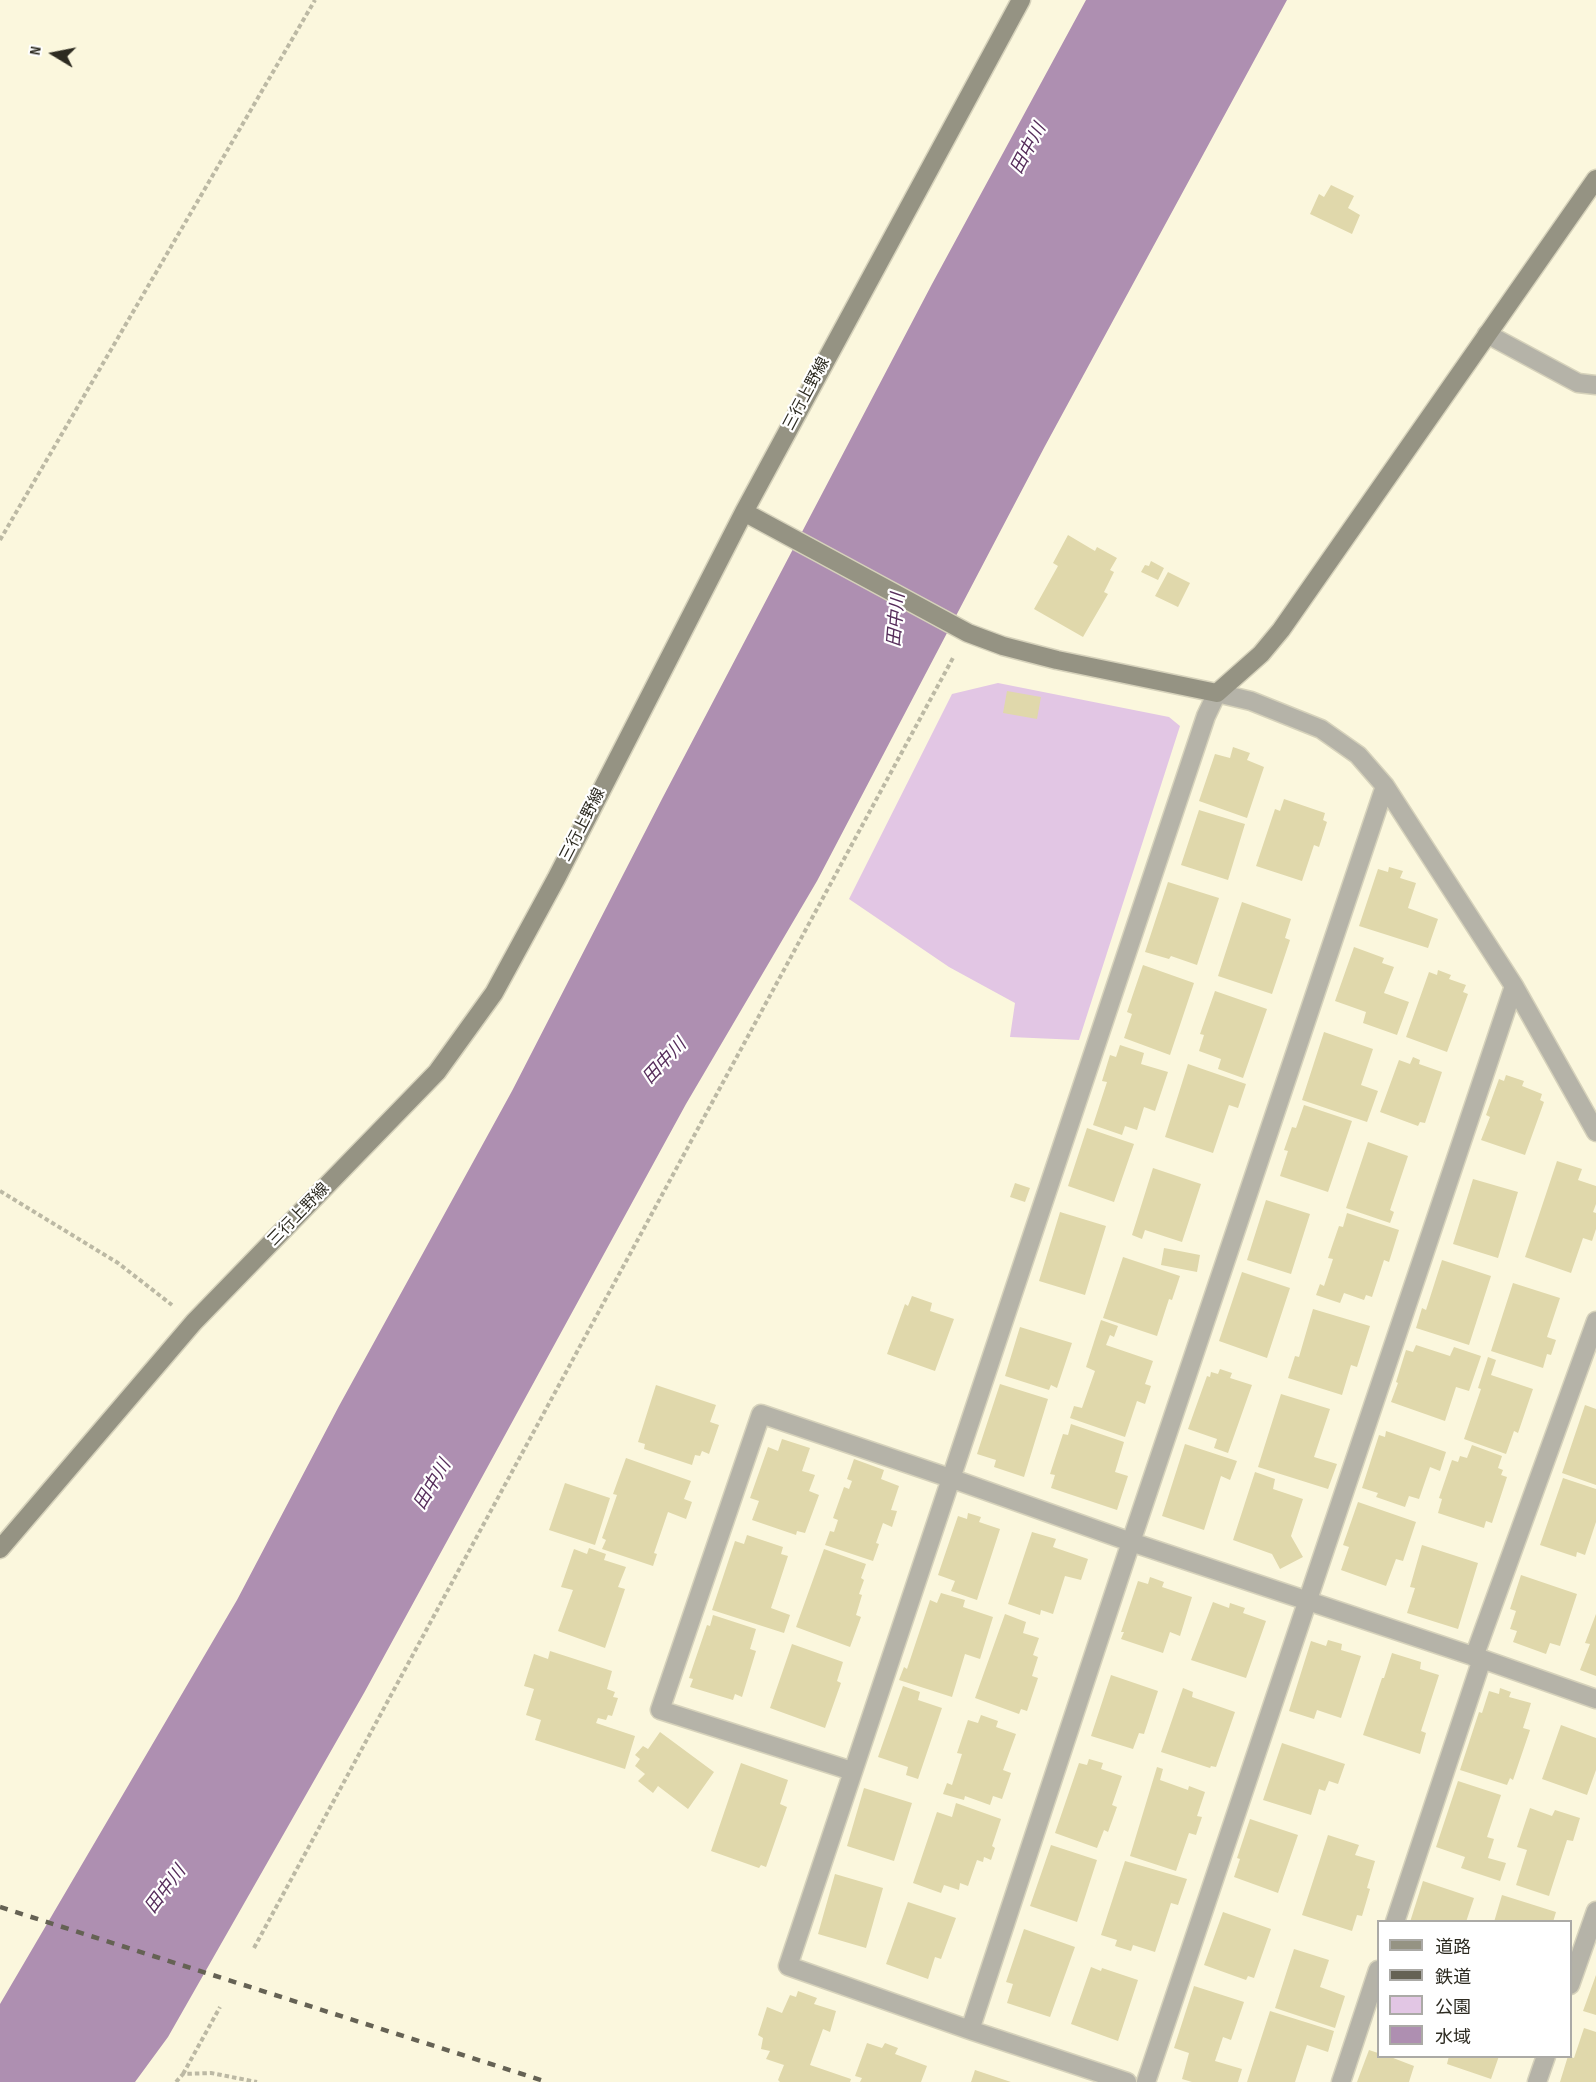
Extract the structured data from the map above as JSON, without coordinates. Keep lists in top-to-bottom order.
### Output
{
  "streets": {
    "main road": ["三行上野線"]
  },
  "water": ["田中川"],
  "legend": [
    "道路",
    "鉄道",
    "公園",
    "水域"
  ],
  "north": "left"
}
